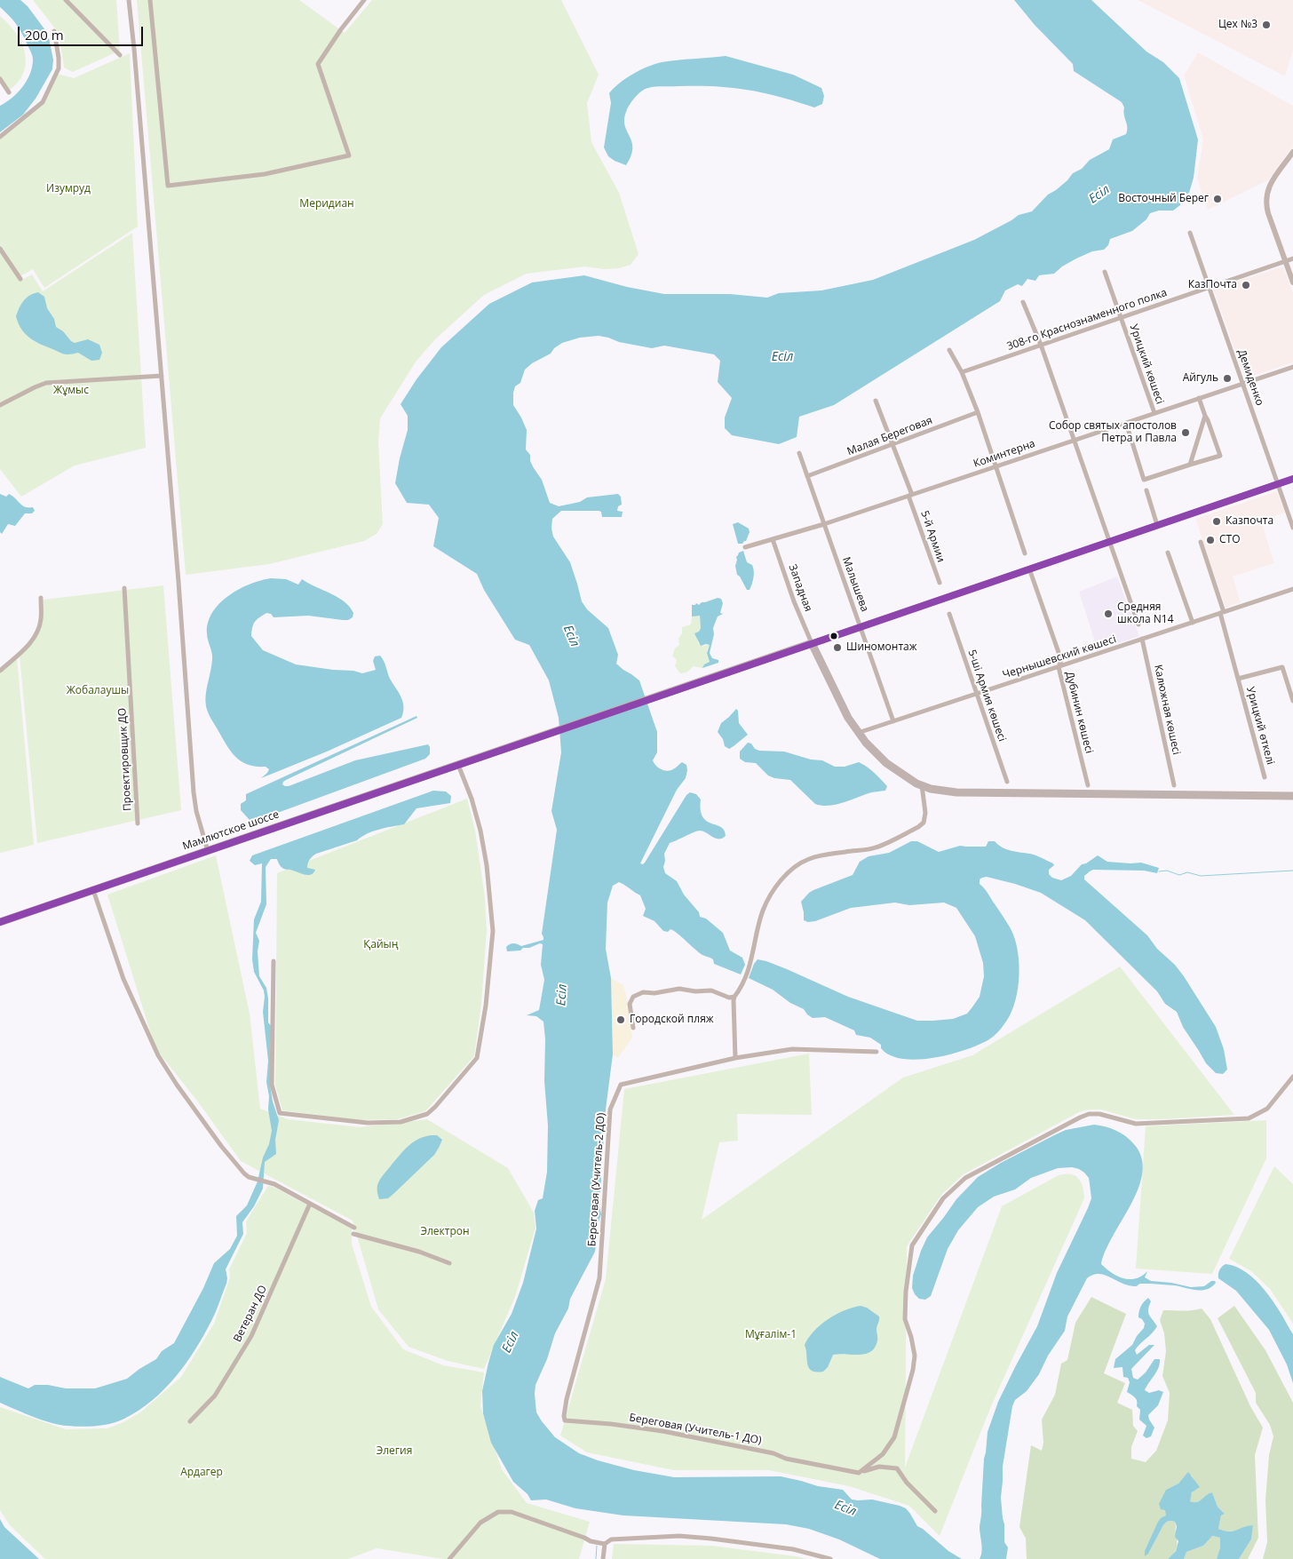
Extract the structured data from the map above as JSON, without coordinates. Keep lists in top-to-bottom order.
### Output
{
  "streets": {
    "highway": ["Мамлютское шоссе"],
    "street": [
      "308-го Краснознаменного полка",
      "Урицкий көшесі",
      "Демиденко",
      "Малая Береговая",
      "Коминтерна",
      "5-й Армии",
      "Малышева",
      "Западная",
      "Чернышевский көшесі",
      "5-ші Армия көшесі",
      "Калюжная көшесі",
      "Дубинин көшесі",
      "Урицкий өткелі",
      "Проектировщик ДО",
      "Береговая (Учитель-2 ДО)",
      "Ветеран ДО",
      "Береговая (Учитель-1 ДО)"
    ]
  },
  "crossings": [
    ["308-го Краснознаменного полка", "Урицкий көшесі"],
    ["308-го Краснознаменного полка", "Демиденко"],
    ["Урицкий көшесі", "Коминтерна"],
    ["Демиденко", "Коминтерна"],
    ["Малая Береговая", "5-й Армии"],
    ["Малая Береговая", "Малышева"],
    ["Коминтерна", "5-й Армии"],
    ["Коминтерна", "Малышева"],
    ["Коминтерна", "Западная"],
    ["Малышева", "Чернышевский көшесі"],
    ["Западная", "Мамлютское шоссе"],
    ["Чернышевский көшесі", "5-ші Армия көшесі"],
    ["Чернышевский көшесі", "Калюжная көшесі"],
    ["Чернышевский көшесі", "Дубинин көшесі"],
    ["Чернышевский көшесі", "Урицкий өткелі"],
    ["Береговая (Учитель-2 ДО)", "Береговая (Учитель-1 ДО)"]
  ],
  "water": ["Есіл"],
  "parks": [
    "Изумруд",
    "Меридиан",
    "Жұмыс",
    "Жобалаушы",
    "Қайың",
    "Электрон",
    "Мұғалім-1",
    "Элегия",
    "Ардагер"
  ],
  "places": [
    "Цех №3",
    "Восточный Берег",
    "КазПочта",
    "Айгуль",
    "Собор святых апостолов Петра и Павла",
    "Казпочта",
    "СТО",
    "Средняя школа N14",
    "Шиномонтаж",
    "Городской пляж"
  ],
  "scale_bar": "200 m"
}
